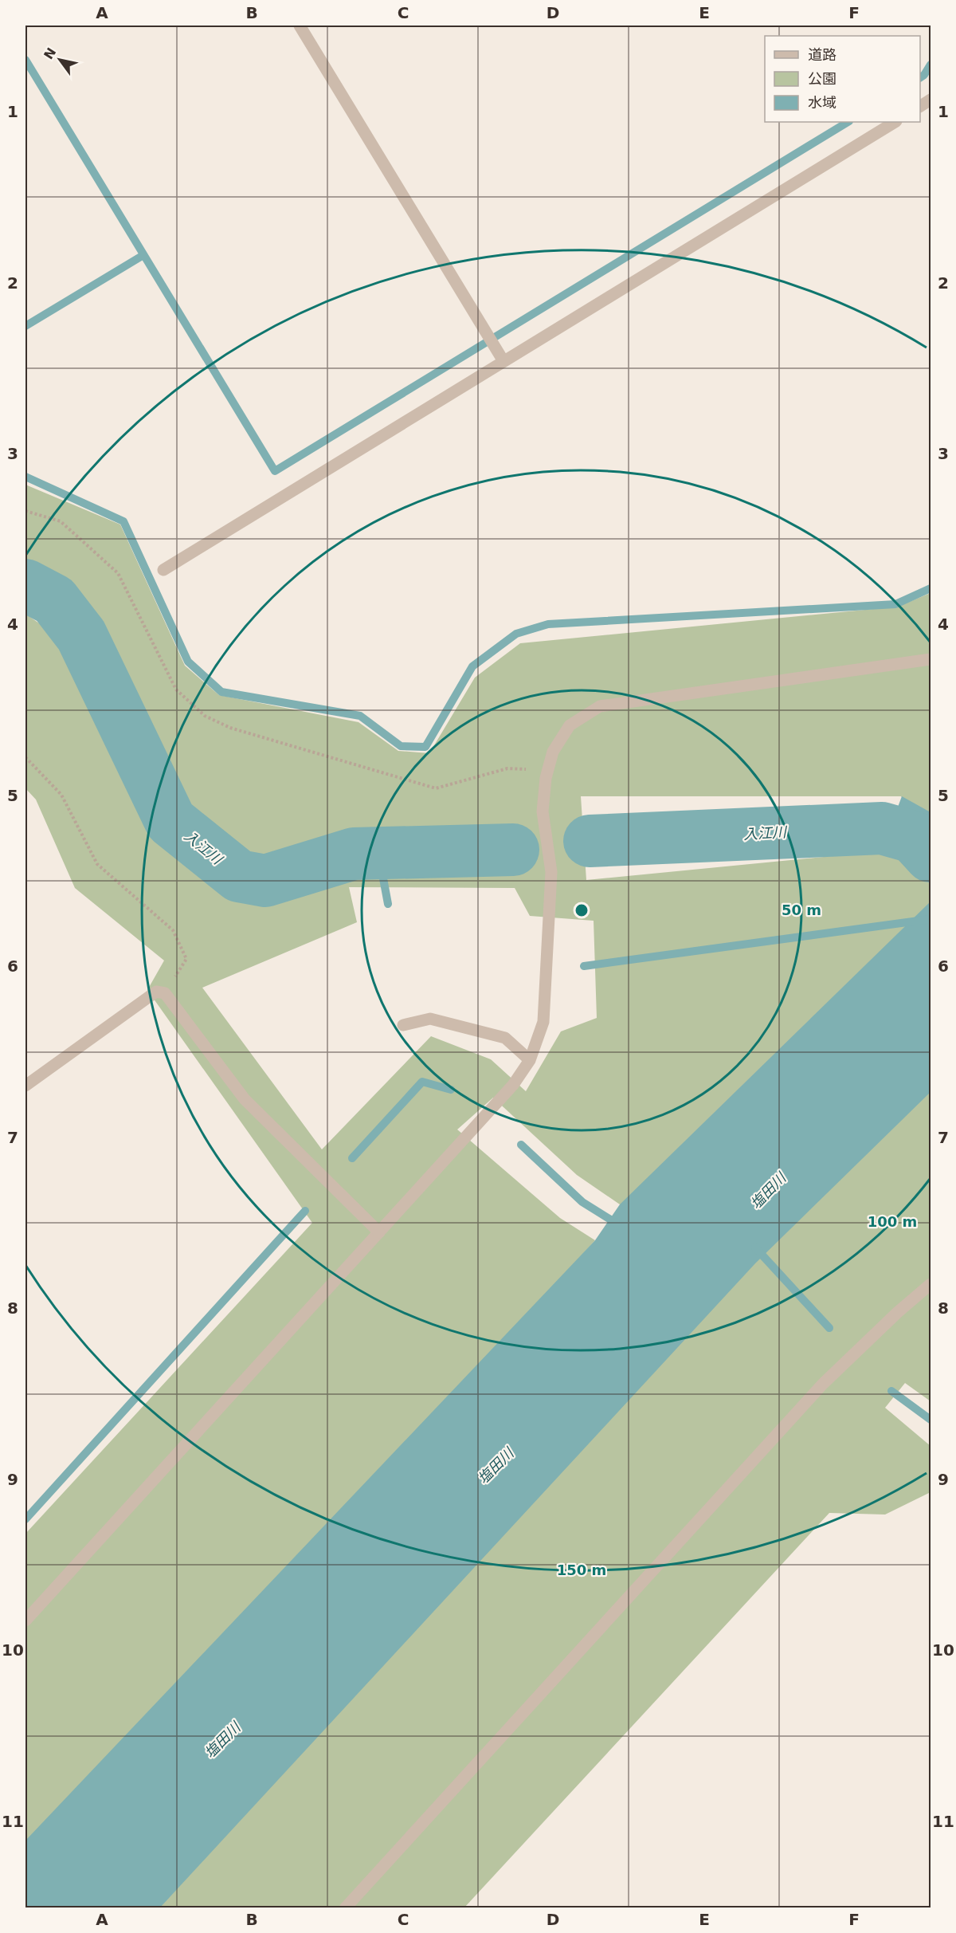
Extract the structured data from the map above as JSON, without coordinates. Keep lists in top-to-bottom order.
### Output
{
  "water": ["入江川", "塩田川"],
  "legend": ["道路", "公園", "水域"],
  "north": "top left",
  "grid": {
    "columns": [
      "A",
      "B",
      "C",
      "D",
      "E",
      "F"
    ],
    "rows": [
      "1",
      "2",
      "3",
      "4",
      "5",
      "6",
      "7",
      "8",
      "9",
      "10",
      "11"
    ]
  },
  "rings": ["50 m", "100 m", "150 m"]
}
